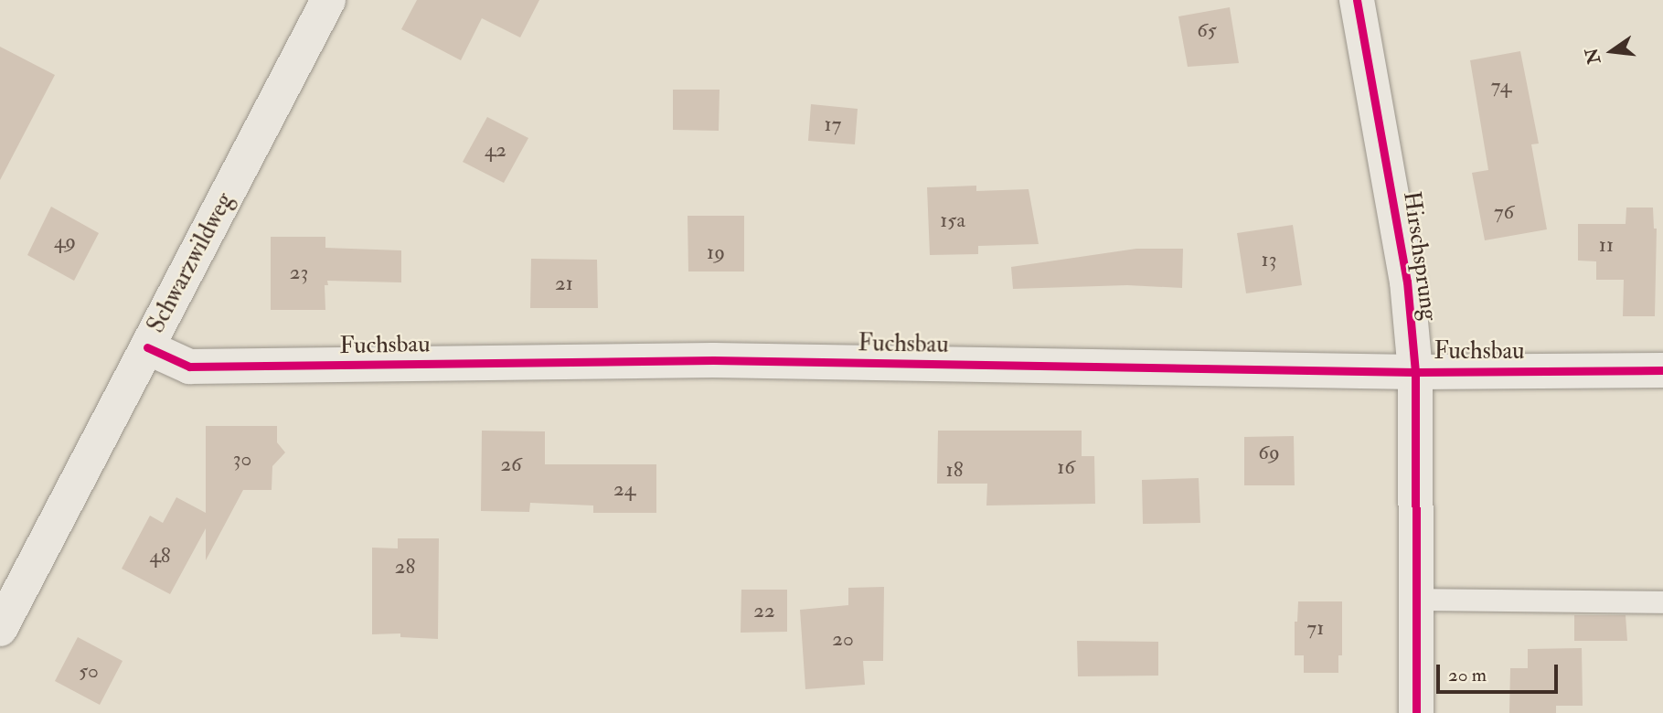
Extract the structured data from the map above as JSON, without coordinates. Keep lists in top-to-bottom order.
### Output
{
  "streets": {
    "street": ["Hirschsprung", "Schwarzwildweg", "Fuchsbau"]
  },
  "crossings": [
    ["Hirschsprung", "Fuchsbau"],
    ["Schwarzwildweg", "Fuchsbau"]
  ],
  "house_numbers": [
    "65",
    "74",
    "17",
    "42",
    "76",
    "15a",
    "49",
    "11",
    "19",
    "13",
    "23",
    "21",
    "69",
    "30",
    "26",
    "16",
    "18",
    "24",
    "48",
    "28",
    "22",
    "71",
    "20",
    "50"
  ],
  "scale_bar": "20 m",
  "north": "left"
}
